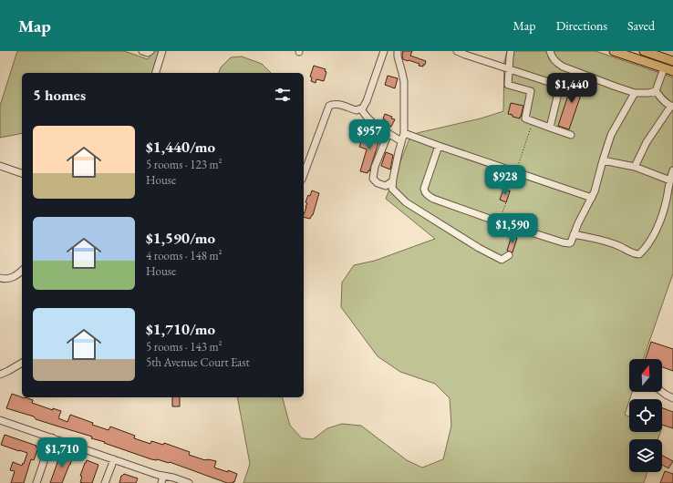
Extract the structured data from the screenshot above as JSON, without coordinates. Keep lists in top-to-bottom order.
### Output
{
  "north": "top",
  "page": {
    "header": "Map",
    "nav": ["Map", "Directions", "Saved"],
    "price": [
      "$1,440",
      "$957",
      "$928",
      "$1,590",
      "$1,710"
    ],
    "heading": "5 homes",
    "list": [
      {
        "name": "$1,440/mo",
        "note": "5 rooms · 123 m² · House"
      },
      {
        "name": "$1,590/mo",
        "note": "4 rooms · 148 m² · House"
      },
      {
        "name": "$1,710/mo",
        "note": "5 rooms · 143 m² · 5th Avenue Court East"
      }
    ]
  }
}
